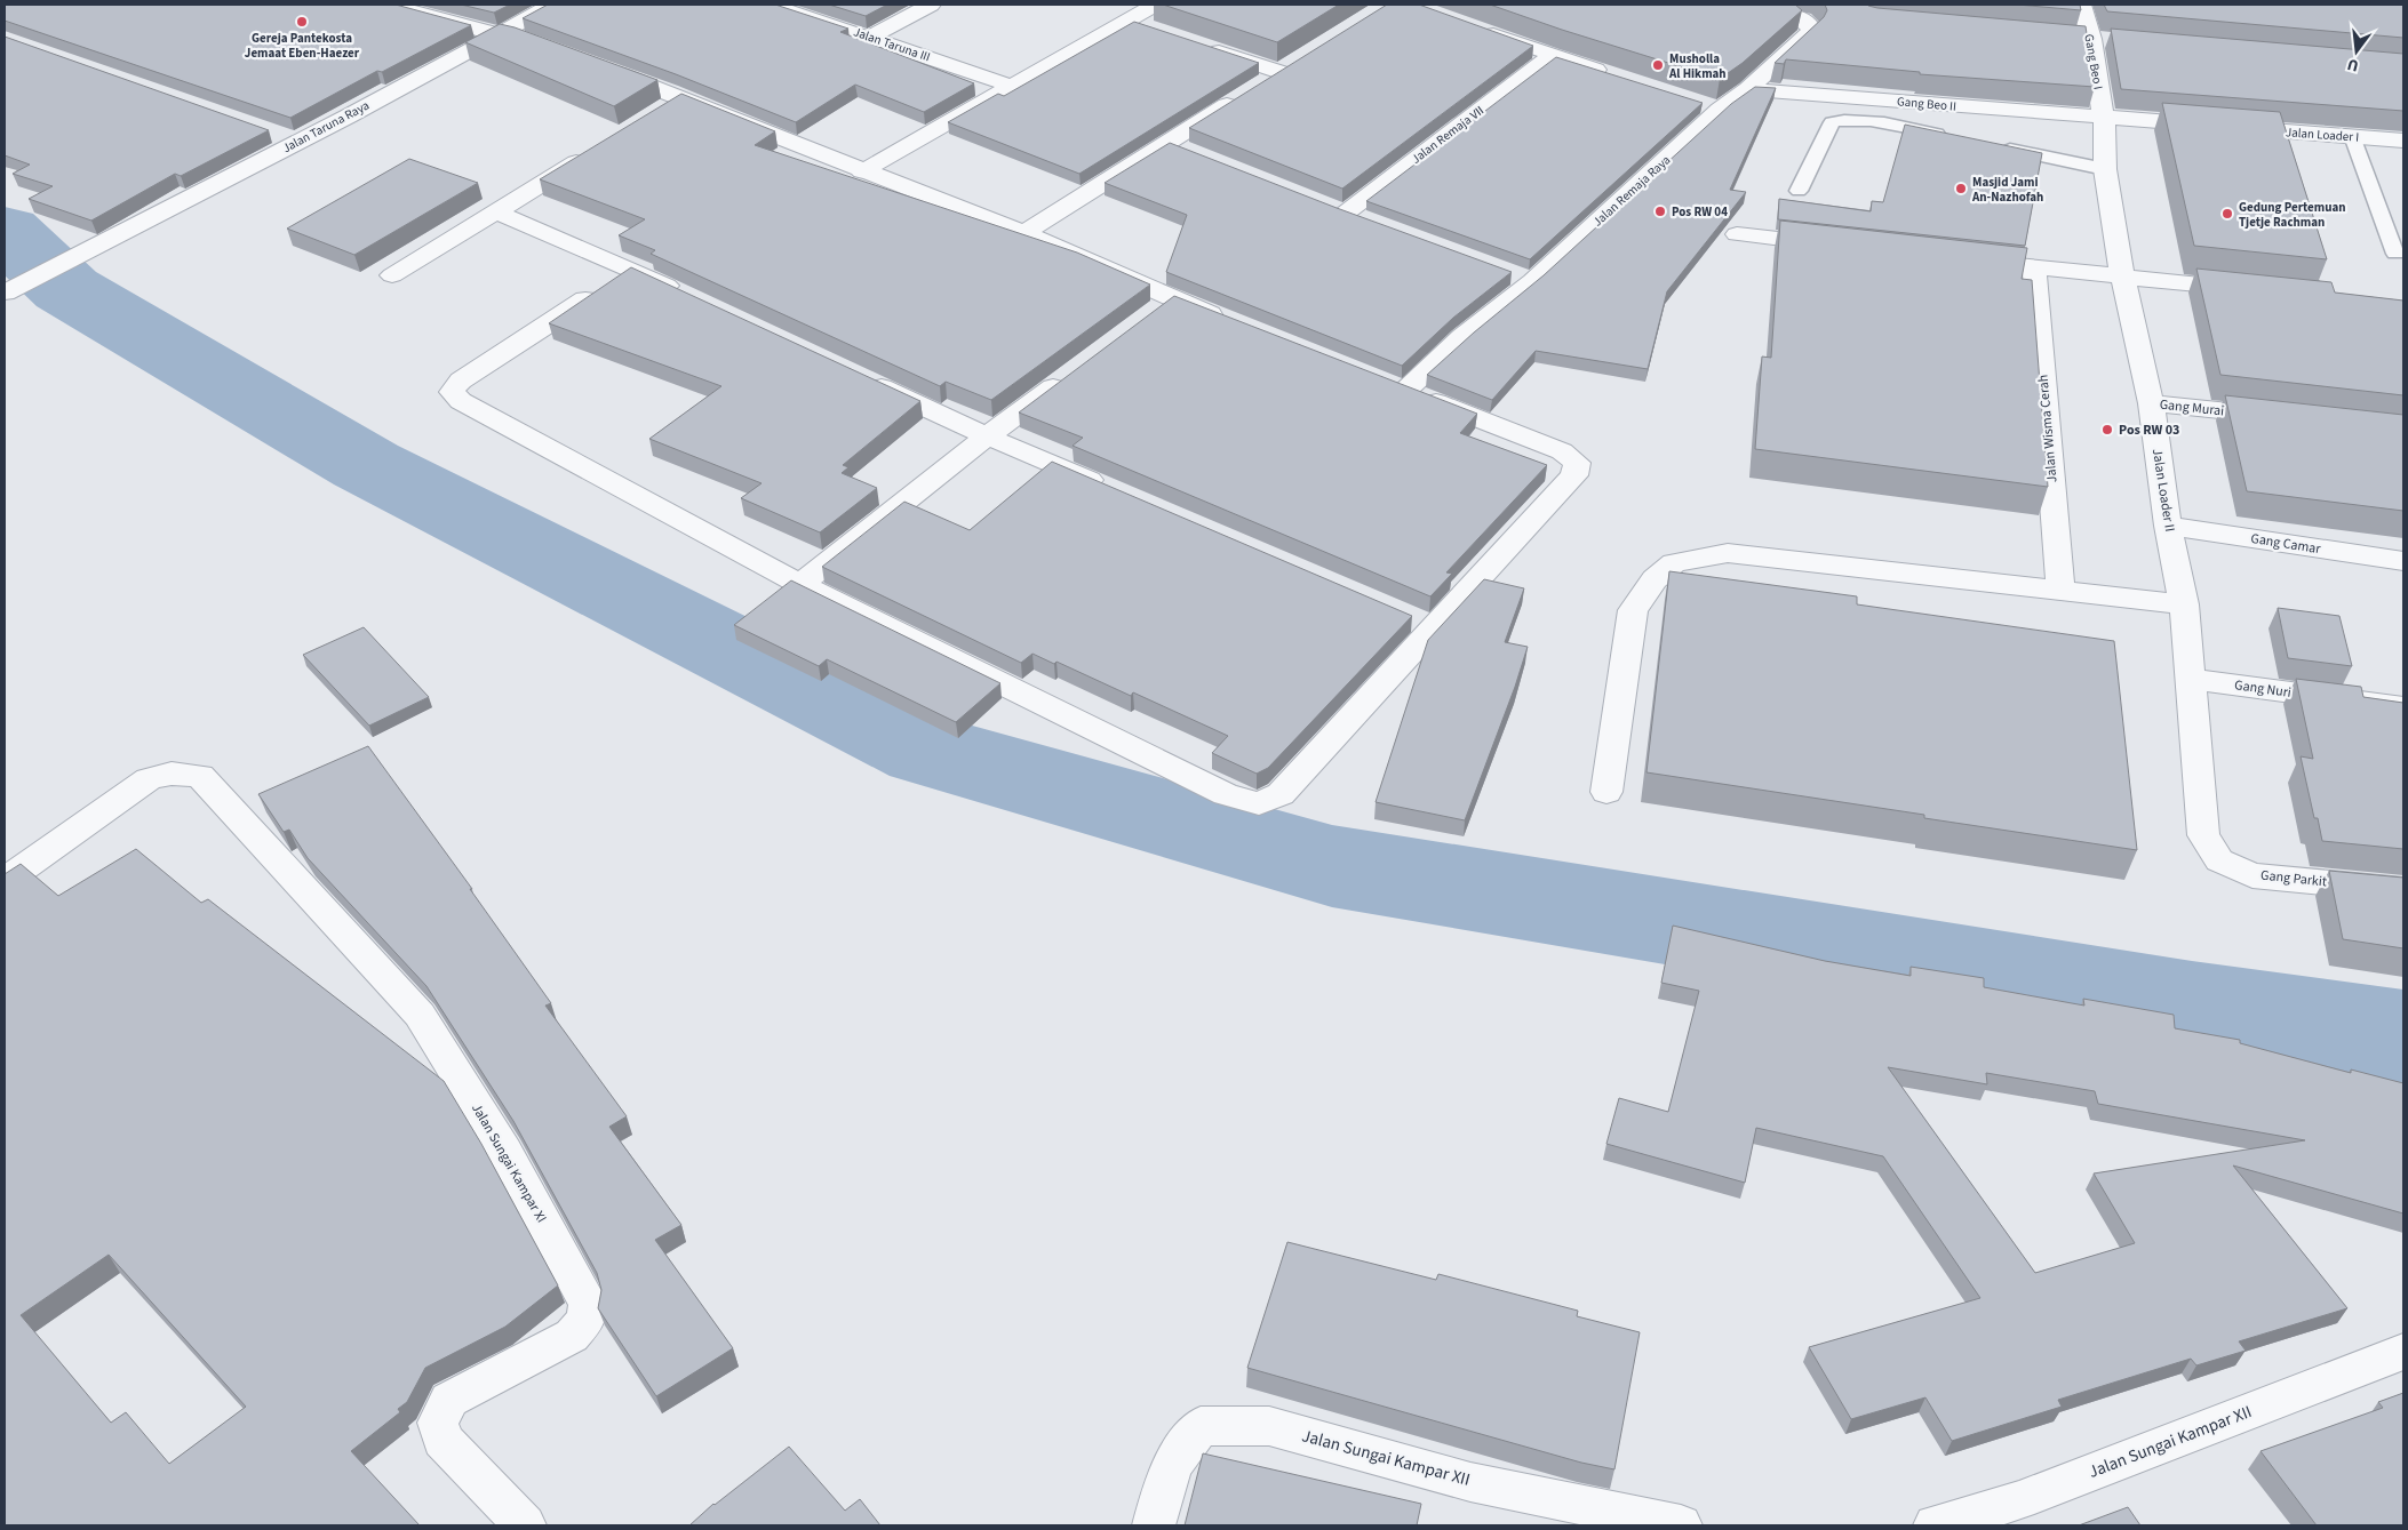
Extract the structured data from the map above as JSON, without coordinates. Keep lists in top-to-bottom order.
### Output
{
  "streets": {
    "street": [
      "Jalan Taruna III",
      "Gang Beo I",
      "Gang Beo II",
      "Jalan Taruna Raya",
      "Jalan Remaja VII",
      "Jalan Loader I",
      "Jalan Remaja Raya",
      "Gang Murai",
      "Jalan Wisma Cerah",
      "Jalan Loader II",
      "Gang Camar",
      "Gang Nuri",
      "Gang Parkit",
      "Jalan Sungai Kampar XI",
      "Jalan Sungai Kampar XII"
    ]
  },
  "crossings": [
    ["Gang Beo I", "Gang Beo II"],
    ["Gang Beo I", "Jalan Loader I"],
    ["Gang Beo I", "Jalan Loader II"],
    ["Gang Beo II", "Jalan Loader I"],
    ["Gang Beo II", "Jalan Remaja Raya"],
    ["Gang Beo II", "Jalan Loader II"],
    ["Jalan Loader I", "Jalan Loader II"],
    ["Gang Murai", "Jalan Loader II"],
    ["Jalan Loader II", "Gang Camar"],
    ["Jalan Loader II", "Gang Nuri"],
    ["Jalan Loader II", "Gang Parkit"]
  ],
  "places": [
    "Gereja Pantekosta Jemaat Eben-Haezer",
    "Musholla Al Hikmah",
    "Masjid Jami An-Nazhofah",
    "Pos RW 04",
    "Gedung Pertemuan Tjetje Rachman",
    "Pos RW 03"
  ],
  "north": "bottom"
}
